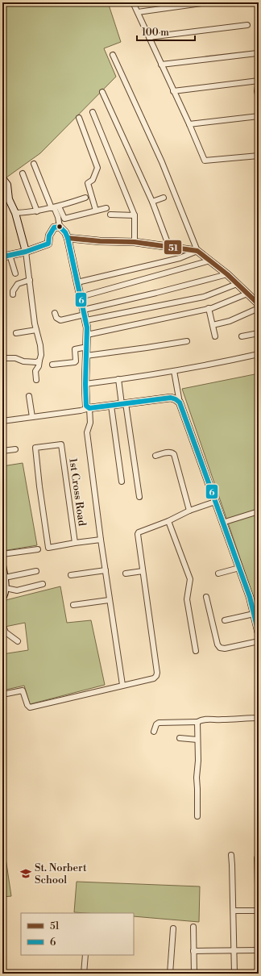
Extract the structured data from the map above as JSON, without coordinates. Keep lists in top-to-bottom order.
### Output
{
  "streets": {
    "street": ["1st Cross Road"]
  },
  "places": {
    "school or university": ["St. Norbert School"]
  },
  "lines": ["transit line 6", "transit line 51"],
  "legend": ["51", "6"],
  "scale_bar": "100 m"
}
